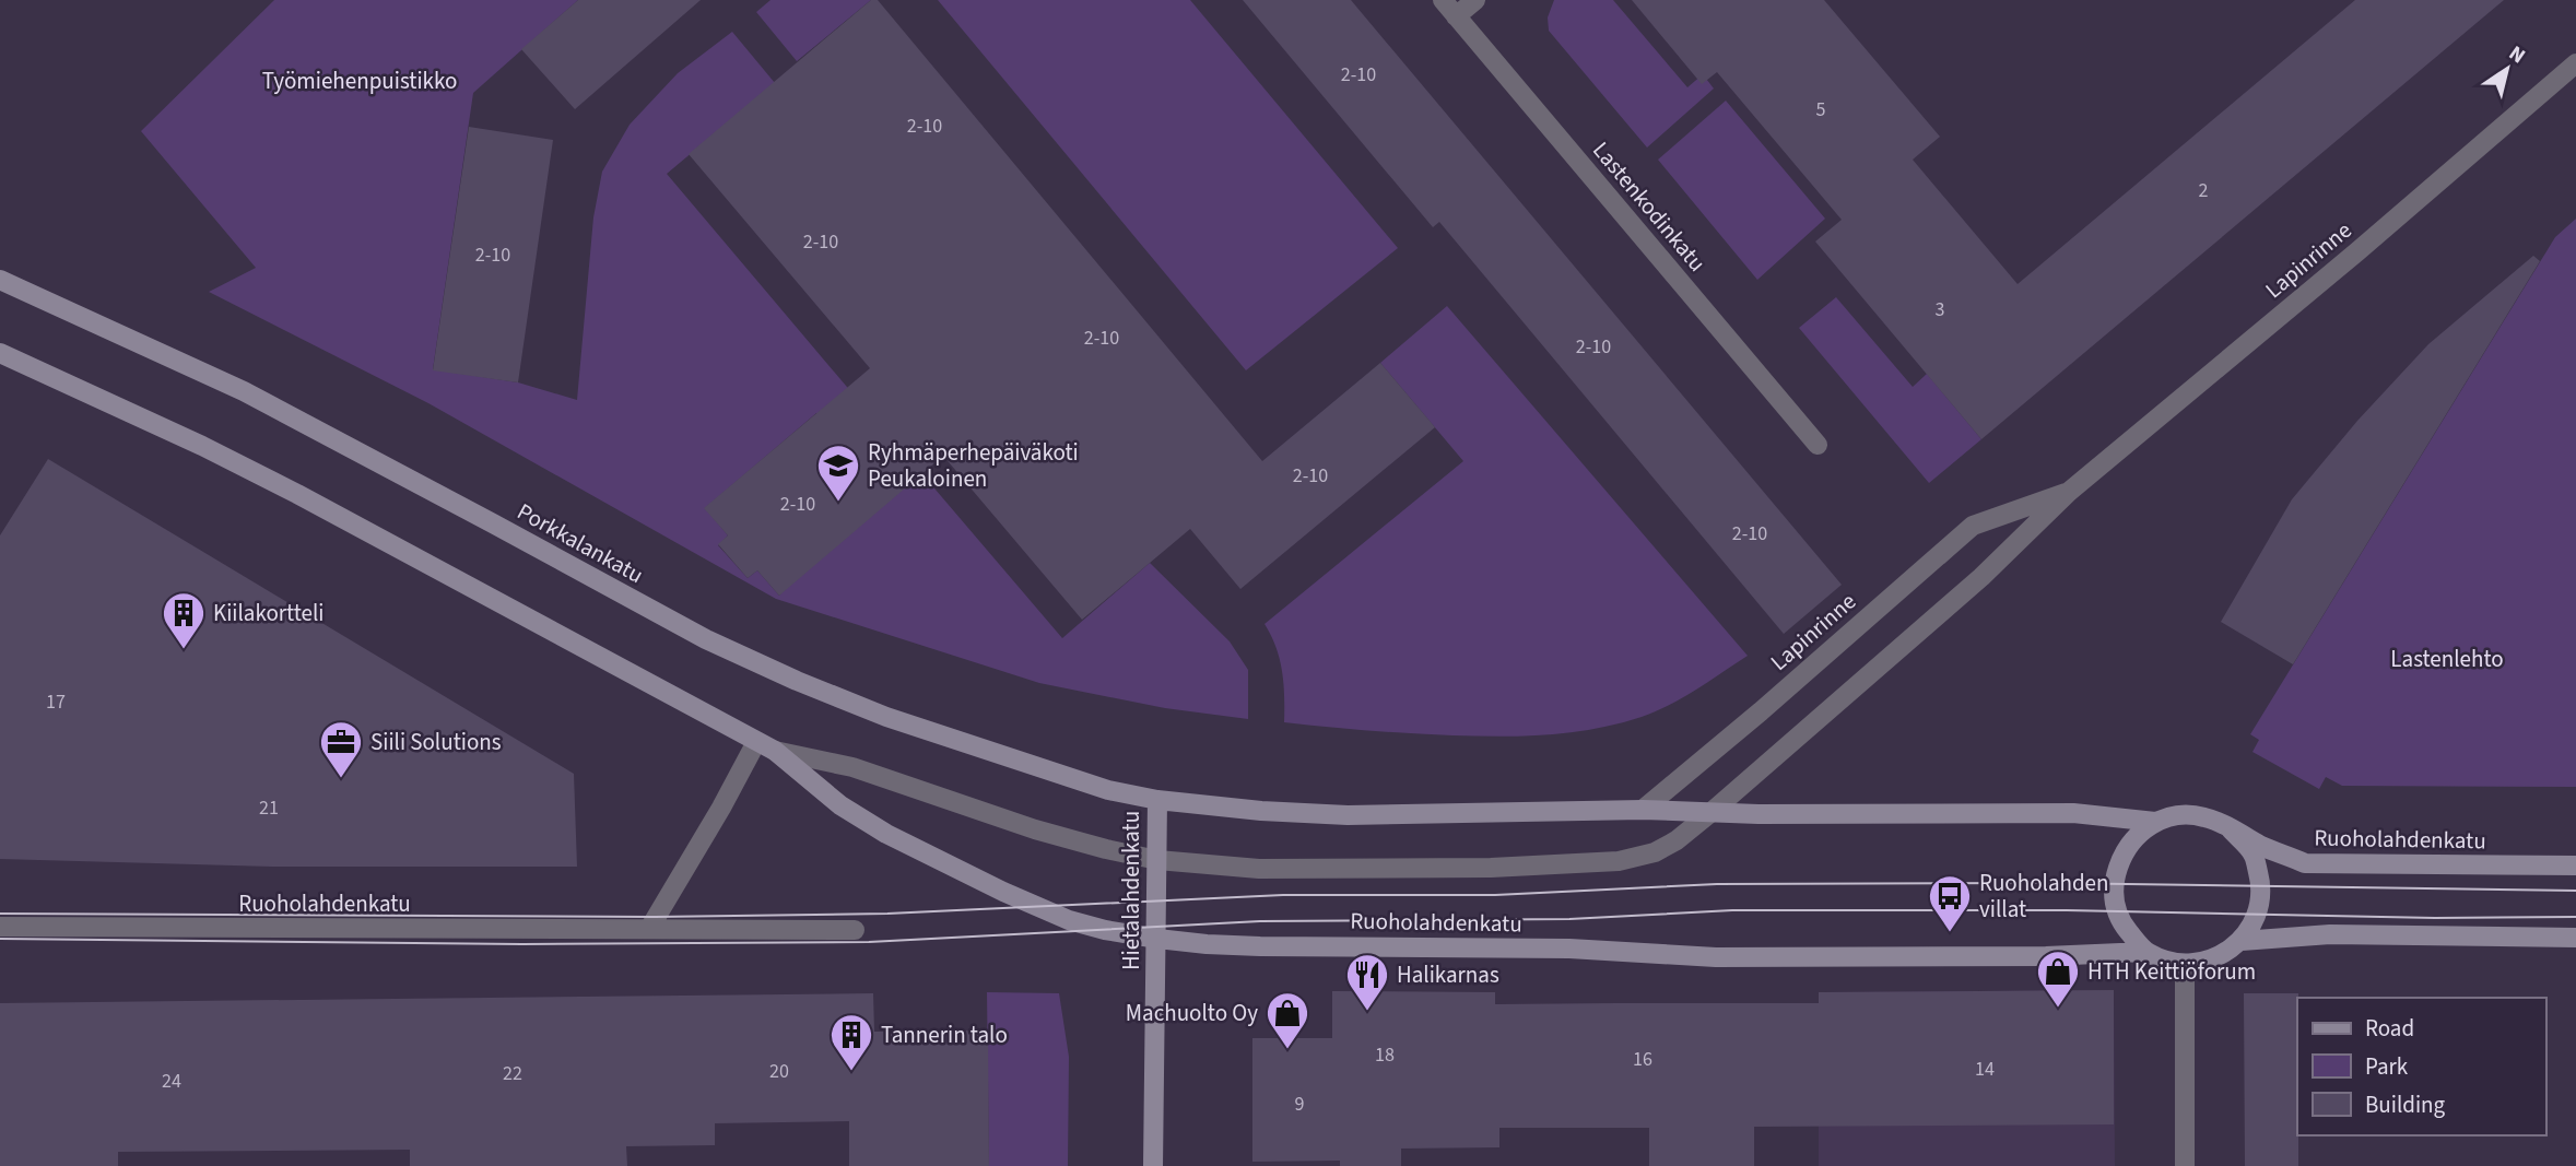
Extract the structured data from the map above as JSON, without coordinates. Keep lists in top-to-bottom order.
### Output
{
  "streets": {
    "street": [
      "Lastenkodinkatu",
      "Lapinrinne",
      "Porkkalankatu",
      "Ruoholahdenkatu",
      "Hietalahdenkatu"
    ]
  },
  "crossings": [
    ["Lapinrinne", "Ruoholahdenkatu"],
    ["Porkkalankatu", "Hietalahdenkatu"],
    ["Ruoholahdenkatu", "Hietalahdenkatu"]
  ],
  "parks": ["Työmiehenpuistikko", "Lastenlehto"],
  "places": {
    "school or university": ["Ryhmäperhepäiväkoti Peukaloinen"],
    "building": ["Kiilakortteli", "Tannerin talo"],
    "office": ["Siili Solutions"],
    "bus stop": ["Ruoholahden villat"],
    "shop": ["HTH Keittiöforum", "Machuolto Oy"],
    "restaurant": ["Halikarnas"]
  },
  "house_numbers": [
    "2-10",
    "5",
    "2-10",
    "2",
    "2-10",
    "2-10",
    "3",
    "2-10",
    "2-10",
    "2-10",
    "2-10",
    "2-10",
    "17",
    "21",
    "18",
    "16",
    "14",
    "20",
    "22",
    "24",
    "9"
  ],
  "legend": ["Road", "Park", "Building"],
  "north": "top right"
}
